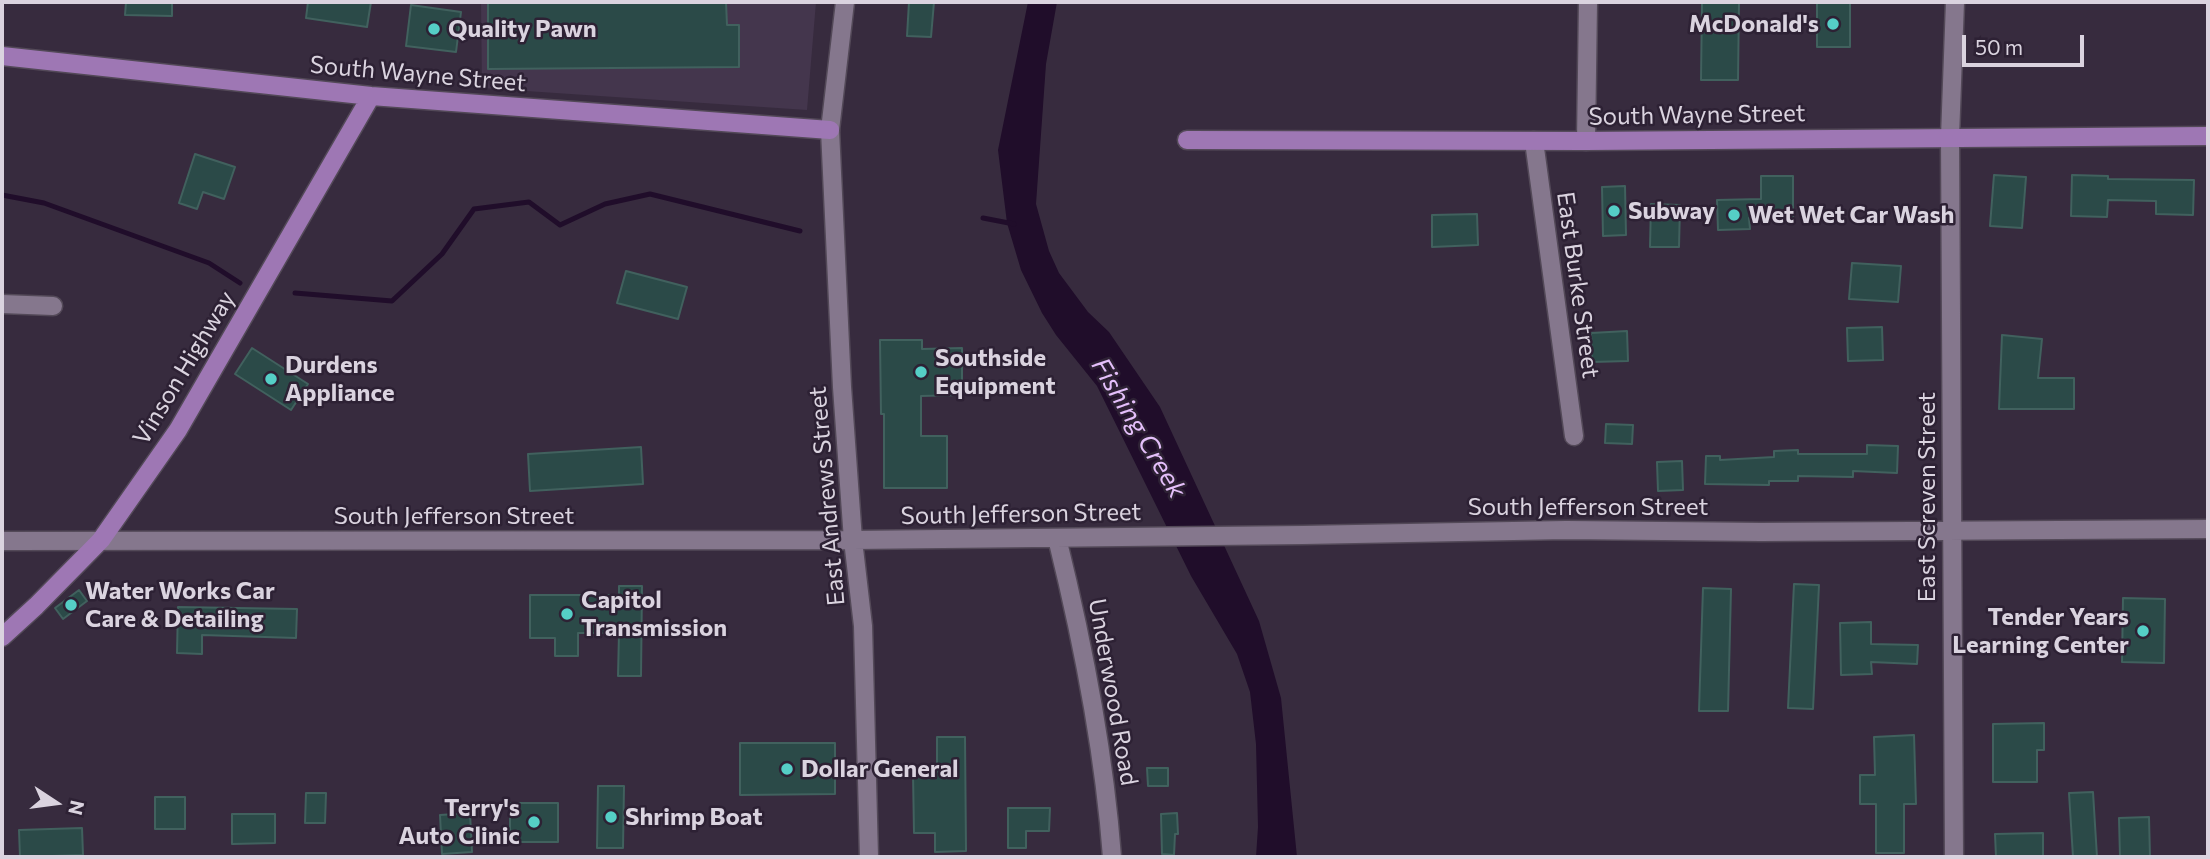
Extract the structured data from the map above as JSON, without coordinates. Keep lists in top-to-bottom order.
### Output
{
  "streets": {
    "main road": ["South Wayne Street", "Vinson Highway"],
    "street": [
      "East Burke Street",
      "East Andrews Street",
      "East Screven Street",
      "South Jefferson Street",
      "Underwood Road"
    ]
  },
  "crossings": [
    ["South Wayne Street", "East Burke Street"],
    ["South Wayne Street", "Vinson Highway"],
    ["South Wayne Street", "East Andrews Street"],
    ["South Wayne Street", "East Screven Street"],
    ["Vinson Highway", "South Jefferson Street"],
    ["East Andrews Street", "South Jefferson Street"],
    ["East Screven Street", "South Jefferson Street"],
    ["South Jefferson Street", "Underwood Road"]
  ],
  "water": ["Fishing Creek"],
  "places": [
    "McDonald's",
    "Quality Pawn",
    "Subway",
    "Wet Wet Car Wash",
    "Southside Equipment",
    "Durdens Appliance",
    "Water Works Car Care & Detailing",
    "Capitol Transmission",
    "Tender Years Learning Center",
    "Dollar General",
    "Shrimp Boat",
    "Terry's Auto Clinic"
  ],
  "scale_bar": "50 m",
  "north": "right"
}
